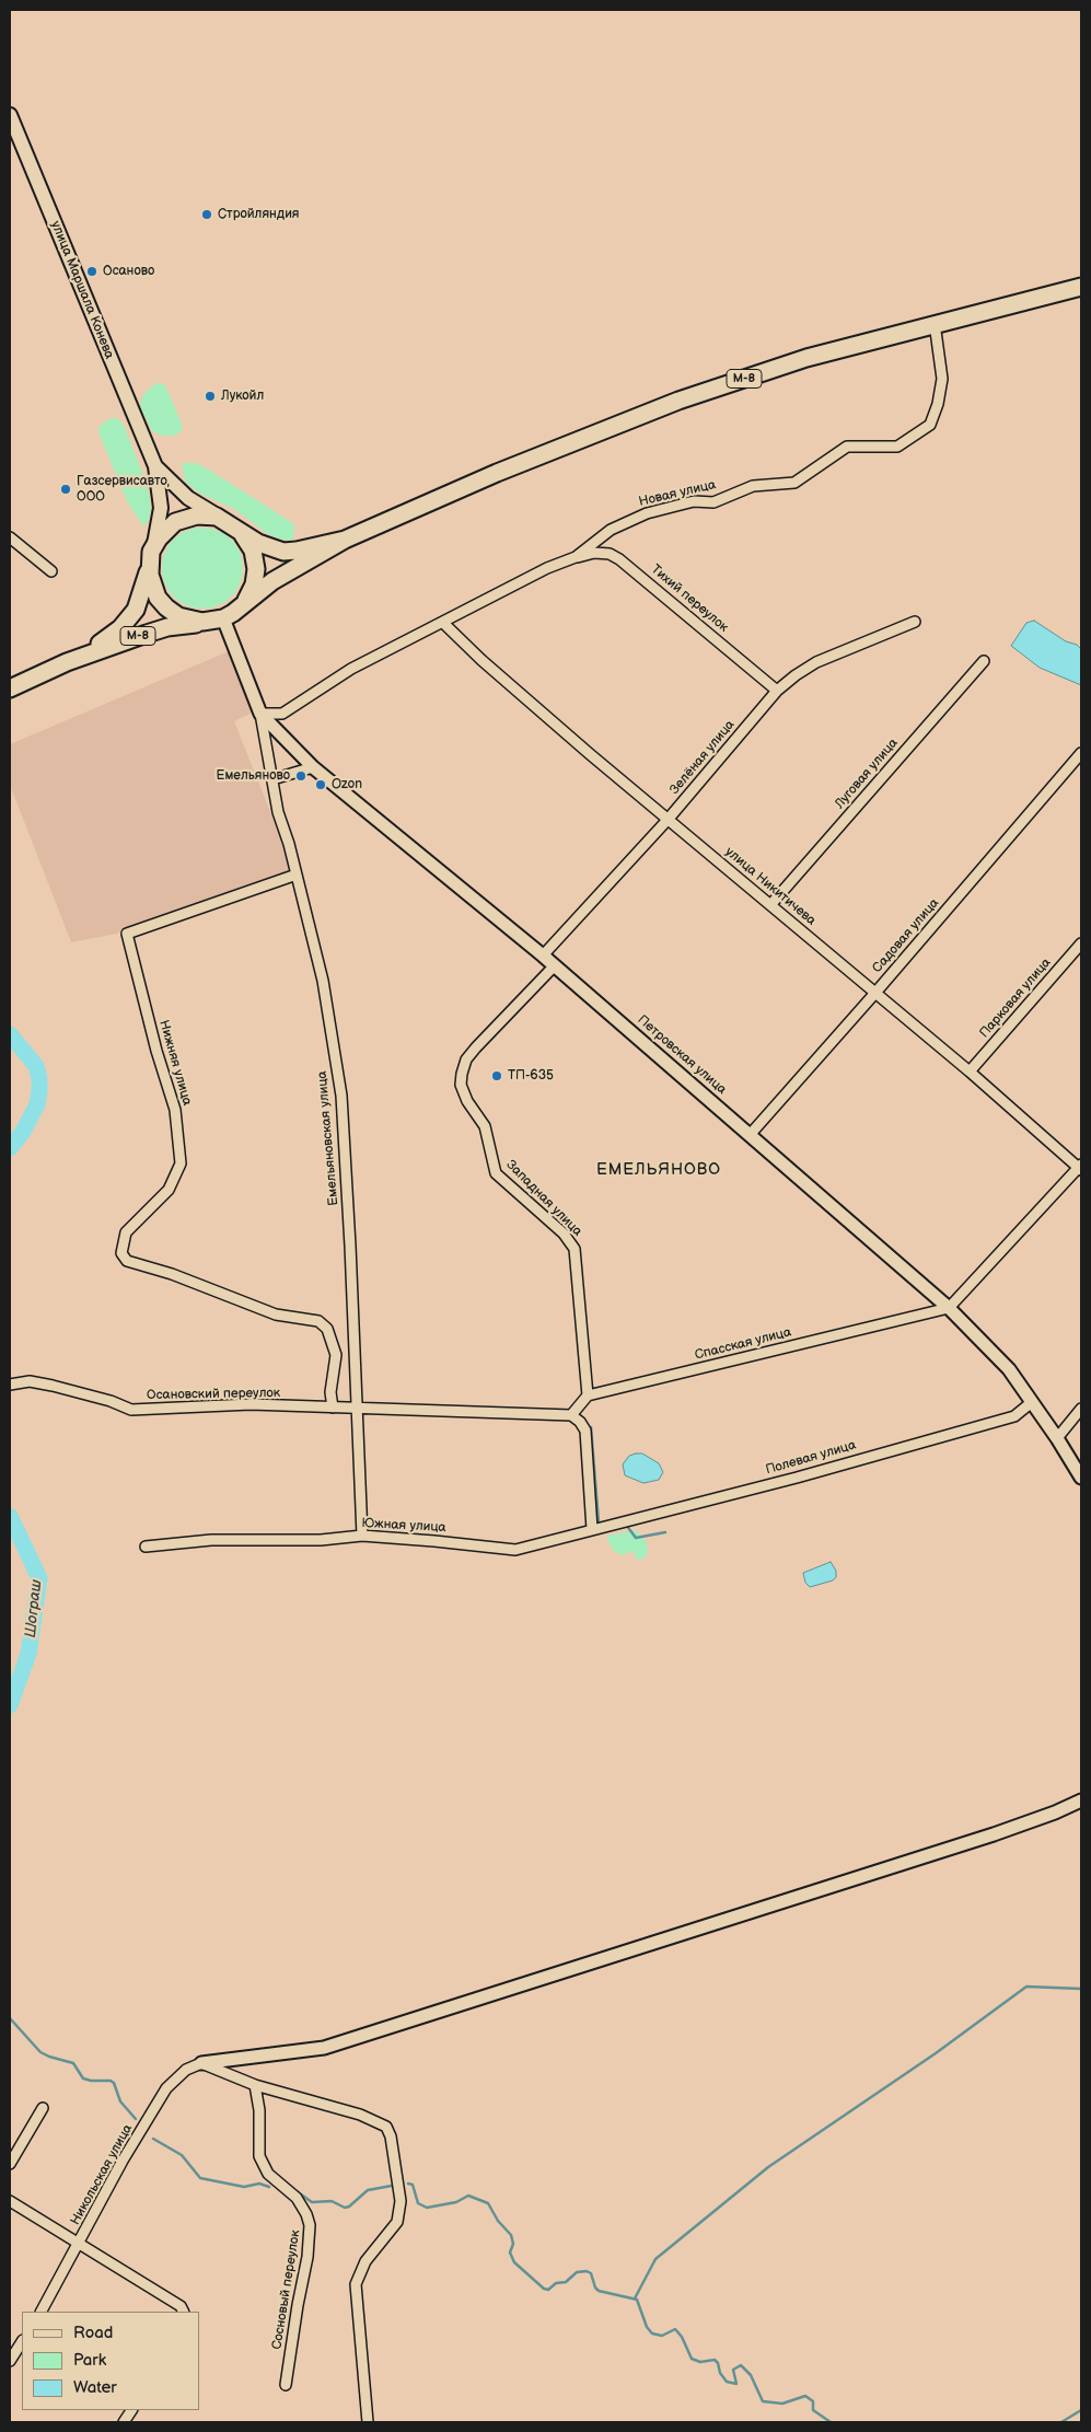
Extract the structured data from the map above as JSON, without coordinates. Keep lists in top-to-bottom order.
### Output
{
  "streets": {
    "main road": ["улица Маршала Конева", "М-8"],
    "street": [
      "Новая улица",
      "Тихий переулок",
      "Зелёная улица",
      "Луговая улица",
      "улица Никитичева",
      "Садовая улица",
      "Парковая улица",
      "Петровская улица",
      "Нижняя улица",
      "Емельяновская улица",
      "Западная улица",
      "Спасская улица",
      "Осановский переулок",
      "Полевая улица",
      "Южная улица",
      "Никольская улица",
      "Сосновый переулок"
    ]
  },
  "crossings": [
    ["М-8", "Новая улица"],
    ["М-8", "Петровская улица"],
    ["Новая улица", "Тихий переулок"],
    ["Новая улица", "улица Никитичева"],
    ["Новая улица", "Петровская улица"],
    ["Новая улица", "Емельяновская улица"],
    ["Тихий переулок", "Зелёная улица"],
    ["Зелёная улица", "улица Никитичева"],
    ["Зелёная улица", "Петровская улица"],
    ["Луговая улица", "улица Никитичева"],
    ["улица Никитичева", "Садовая улица"],
    ["улица Никитичева", "Парковая улица"],
    ["Садовая улица", "Петровская улица"],
    ["Петровская улица", "Емельяновская улица"],
    ["Петровская улица", "Западная улица"],
    ["Петровская улица", "Спасская улица"],
    ["Петровская улица", "Полевая улица"],
    ["Нижняя улица", "Емельяновская улица"],
    ["Нижняя улица", "Осановский переулок"],
    ["Емельяновская улица", "Осановский переулок"],
    ["Емельяновская улица", "Южная улица"],
    ["Западная улица", "Спасская улица"],
    ["Полевая улица", "Южная улица"]
  ],
  "districts": ["ЕМЕЛЬЯНОВО"],
  "water": ["Шограш"],
  "places": [
    "Стройляндия",
    "Осаново",
    "Лукойл",
    "Газсервисавто, ООО",
    "Емельяново",
    "Ozon",
    "ТП-635"
  ],
  "legend": ["Road", "Park", "Water"]
}
